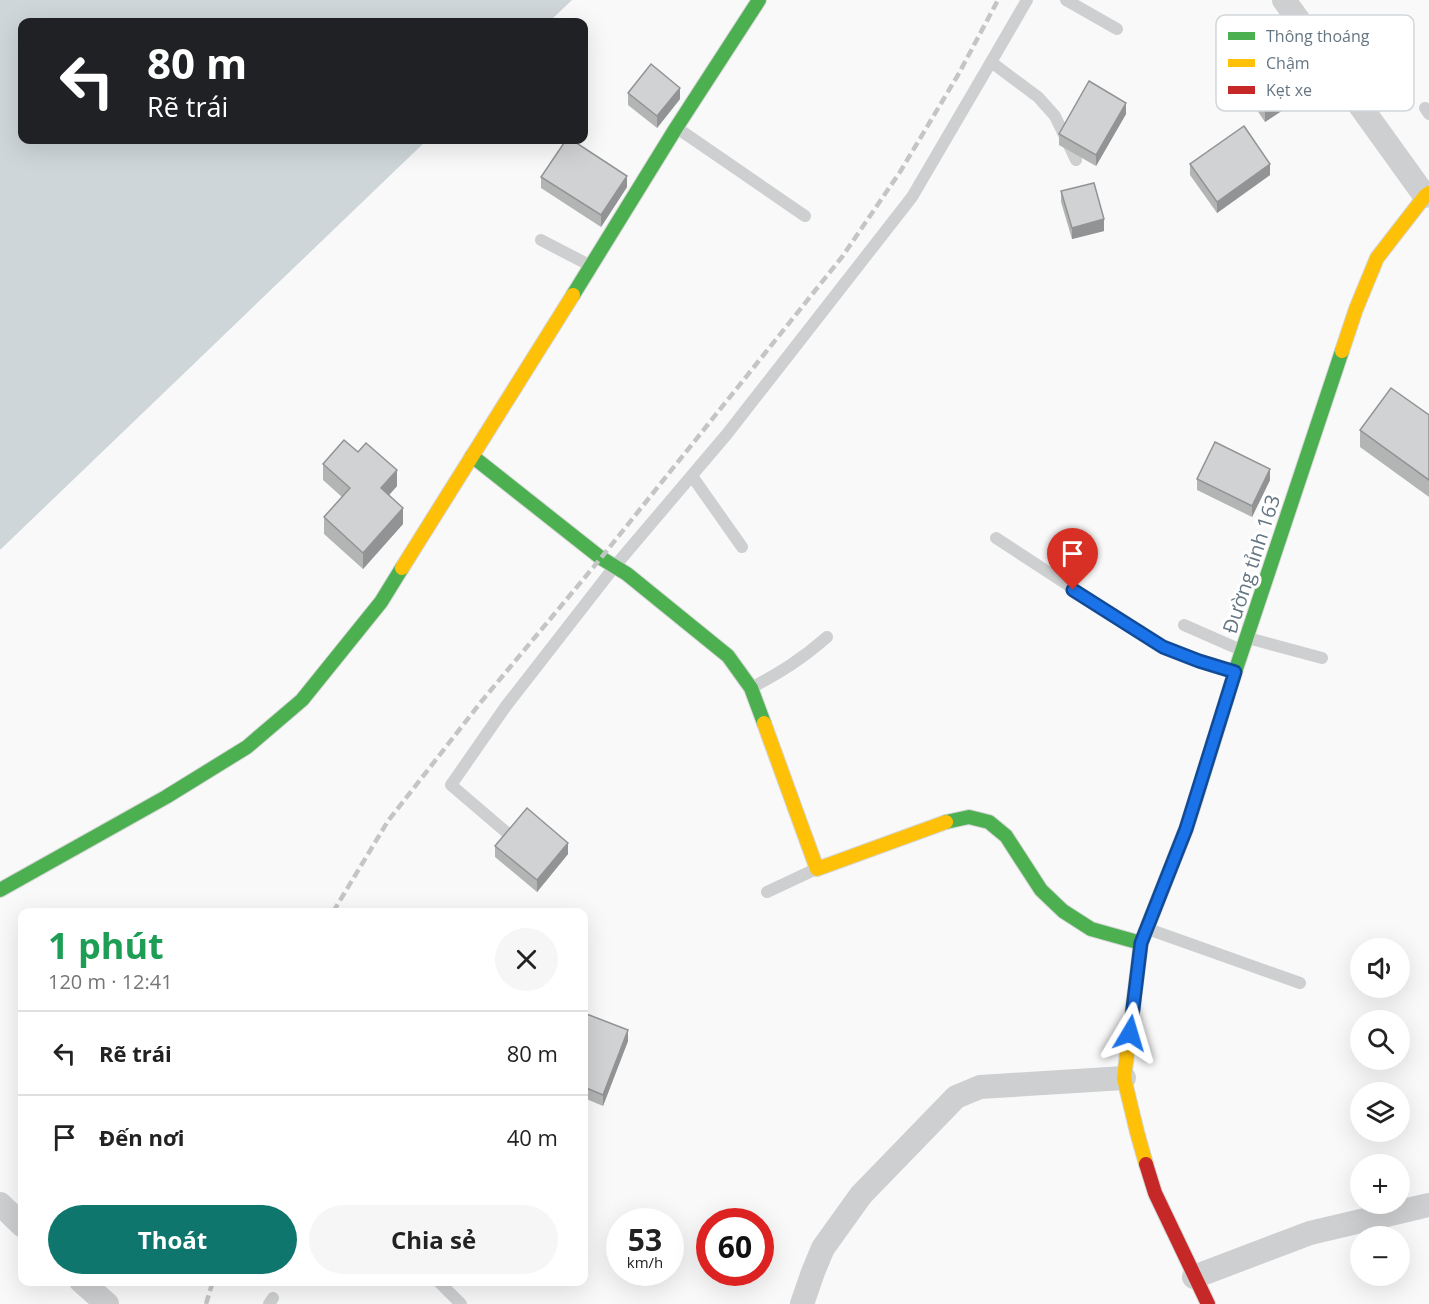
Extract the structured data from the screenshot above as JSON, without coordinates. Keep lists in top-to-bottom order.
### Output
{
  "streets": {
    "street": ["Đường tỉnh 163"]
  },
  "legend": ["Thông thoáng", "Chậm", "Kẹt xe"],
  "page": {
    "turn": ["80 m", "Rẽ trái"],
    "heading": ["1 phút", "120 m · 12:41"],
    "map_buttons": ["+", "−"],
    "list": [
      {
        "name": "Rẽ trái",
        "value": "80 m"
      },
      {
        "name": "Đến nơi",
        "value": "40 m"
      }
    ],
    "buttons": ["Thoát", "Chia sẻ"],
    "speed": "53 km/h",
    "limit": "60"
  }
}
